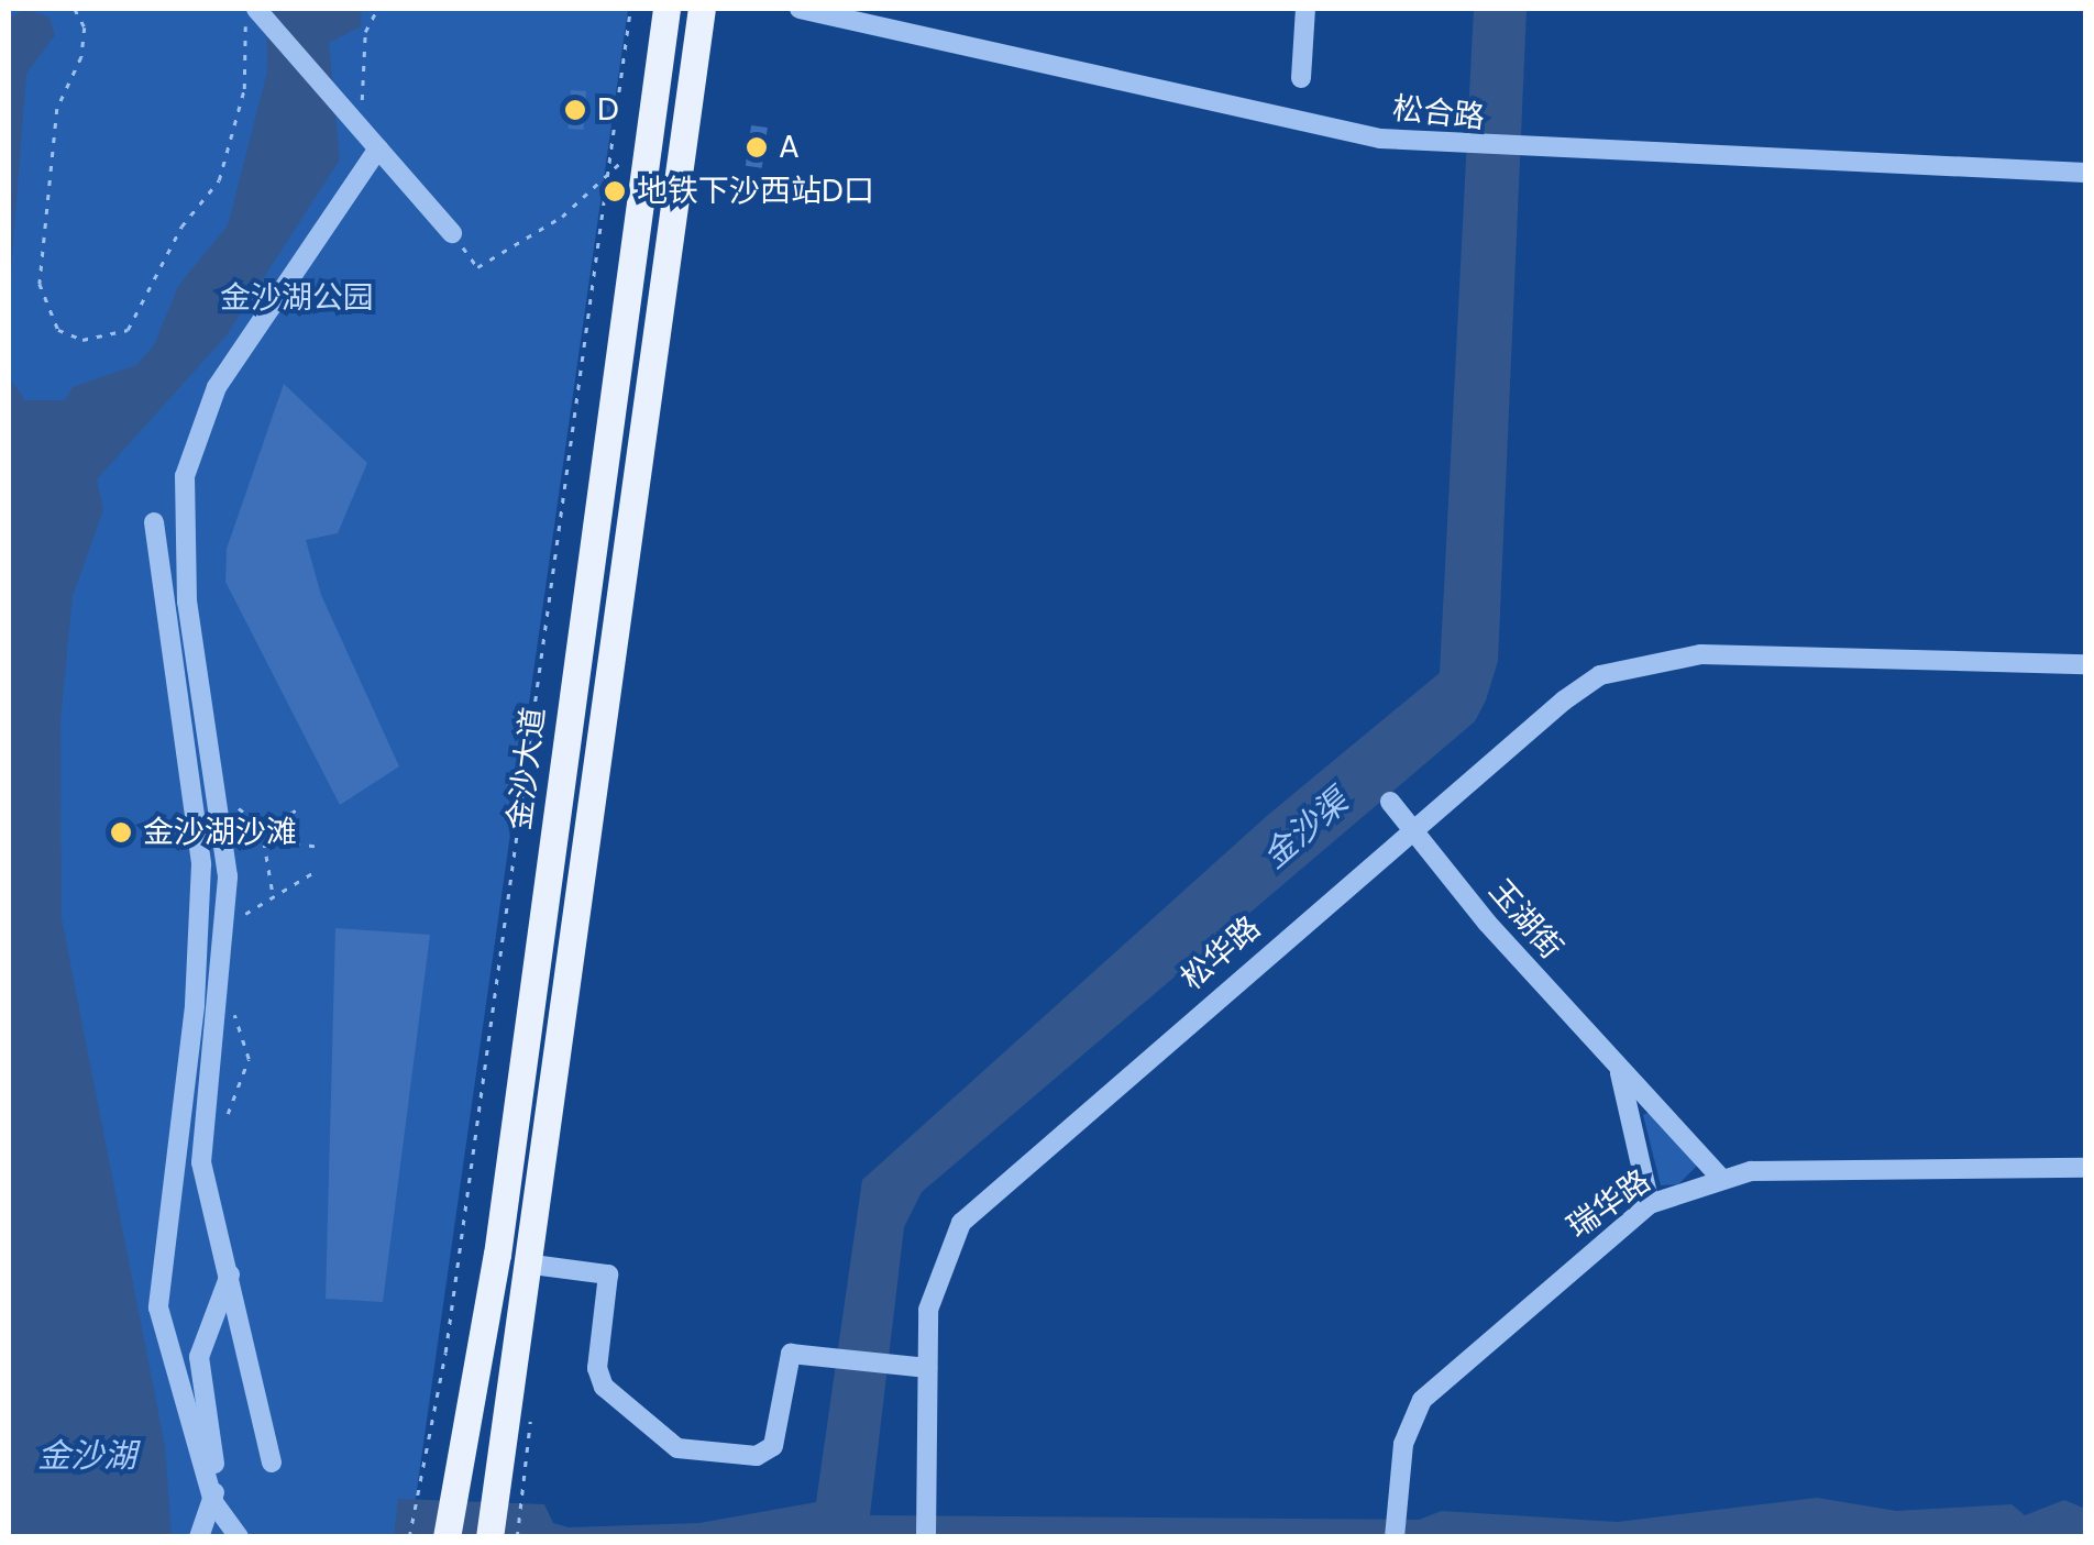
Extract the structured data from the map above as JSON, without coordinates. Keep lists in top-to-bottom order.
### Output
{
  "streets": {
    "main road": ["金沙大道"],
    "street": [
      "松合路",
      "玉湖街",
      "松华路",
      "瑞华路"
    ]
  },
  "crossings": [
    ["玉湖街", "松华路"],
    ["玉湖街", "瑞华路"]
  ],
  "water": ["金沙渠", "金沙湖"],
  "parks": ["金沙湖公园"],
  "places": [
    "D",
    "A",
    "地铁下沙西站D口",
    "金沙湖沙滩"
  ]
}
